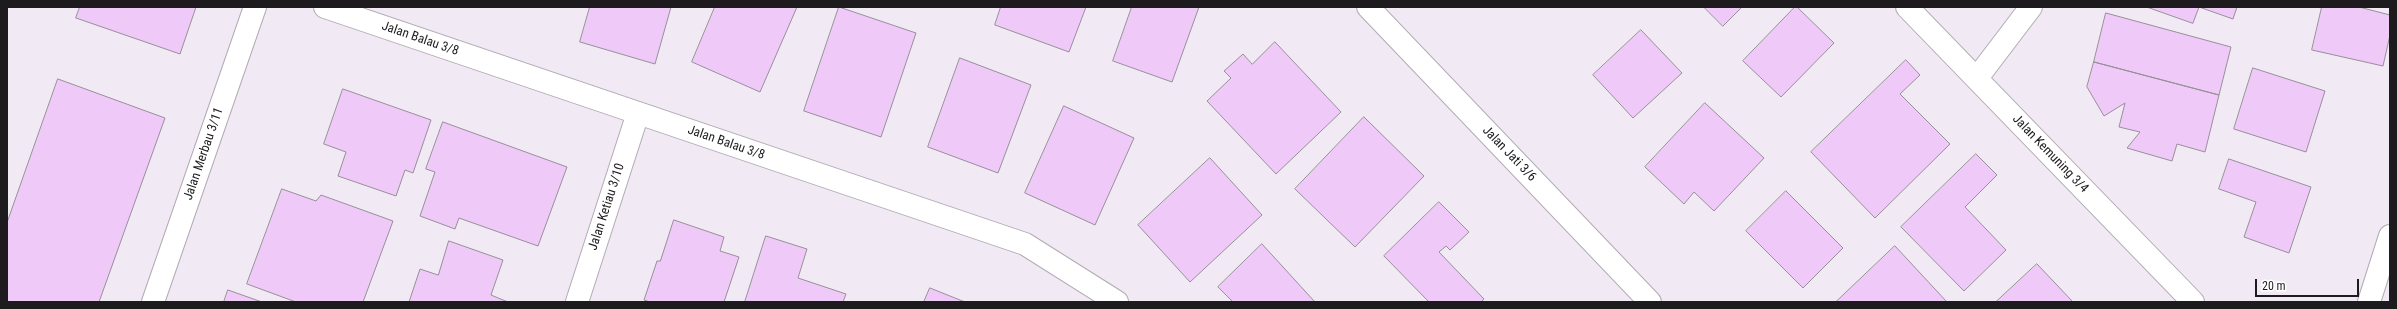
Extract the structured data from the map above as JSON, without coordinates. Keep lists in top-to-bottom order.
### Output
{
  "streets": {
    "street": [
      "Jalan Balau 3/8",
      "Jalan Merbau 3/11",
      "Jalan Jati 3/6",
      "Jalan Kemuning 3/4",
      "Jalan Ketiau 3/10"
    ]
  },
  "crossings": [
    ["Jalan Balau 3/8", "Jalan Ketiau 3/10"]
  ],
  "scale_bar": "20 m"
}
